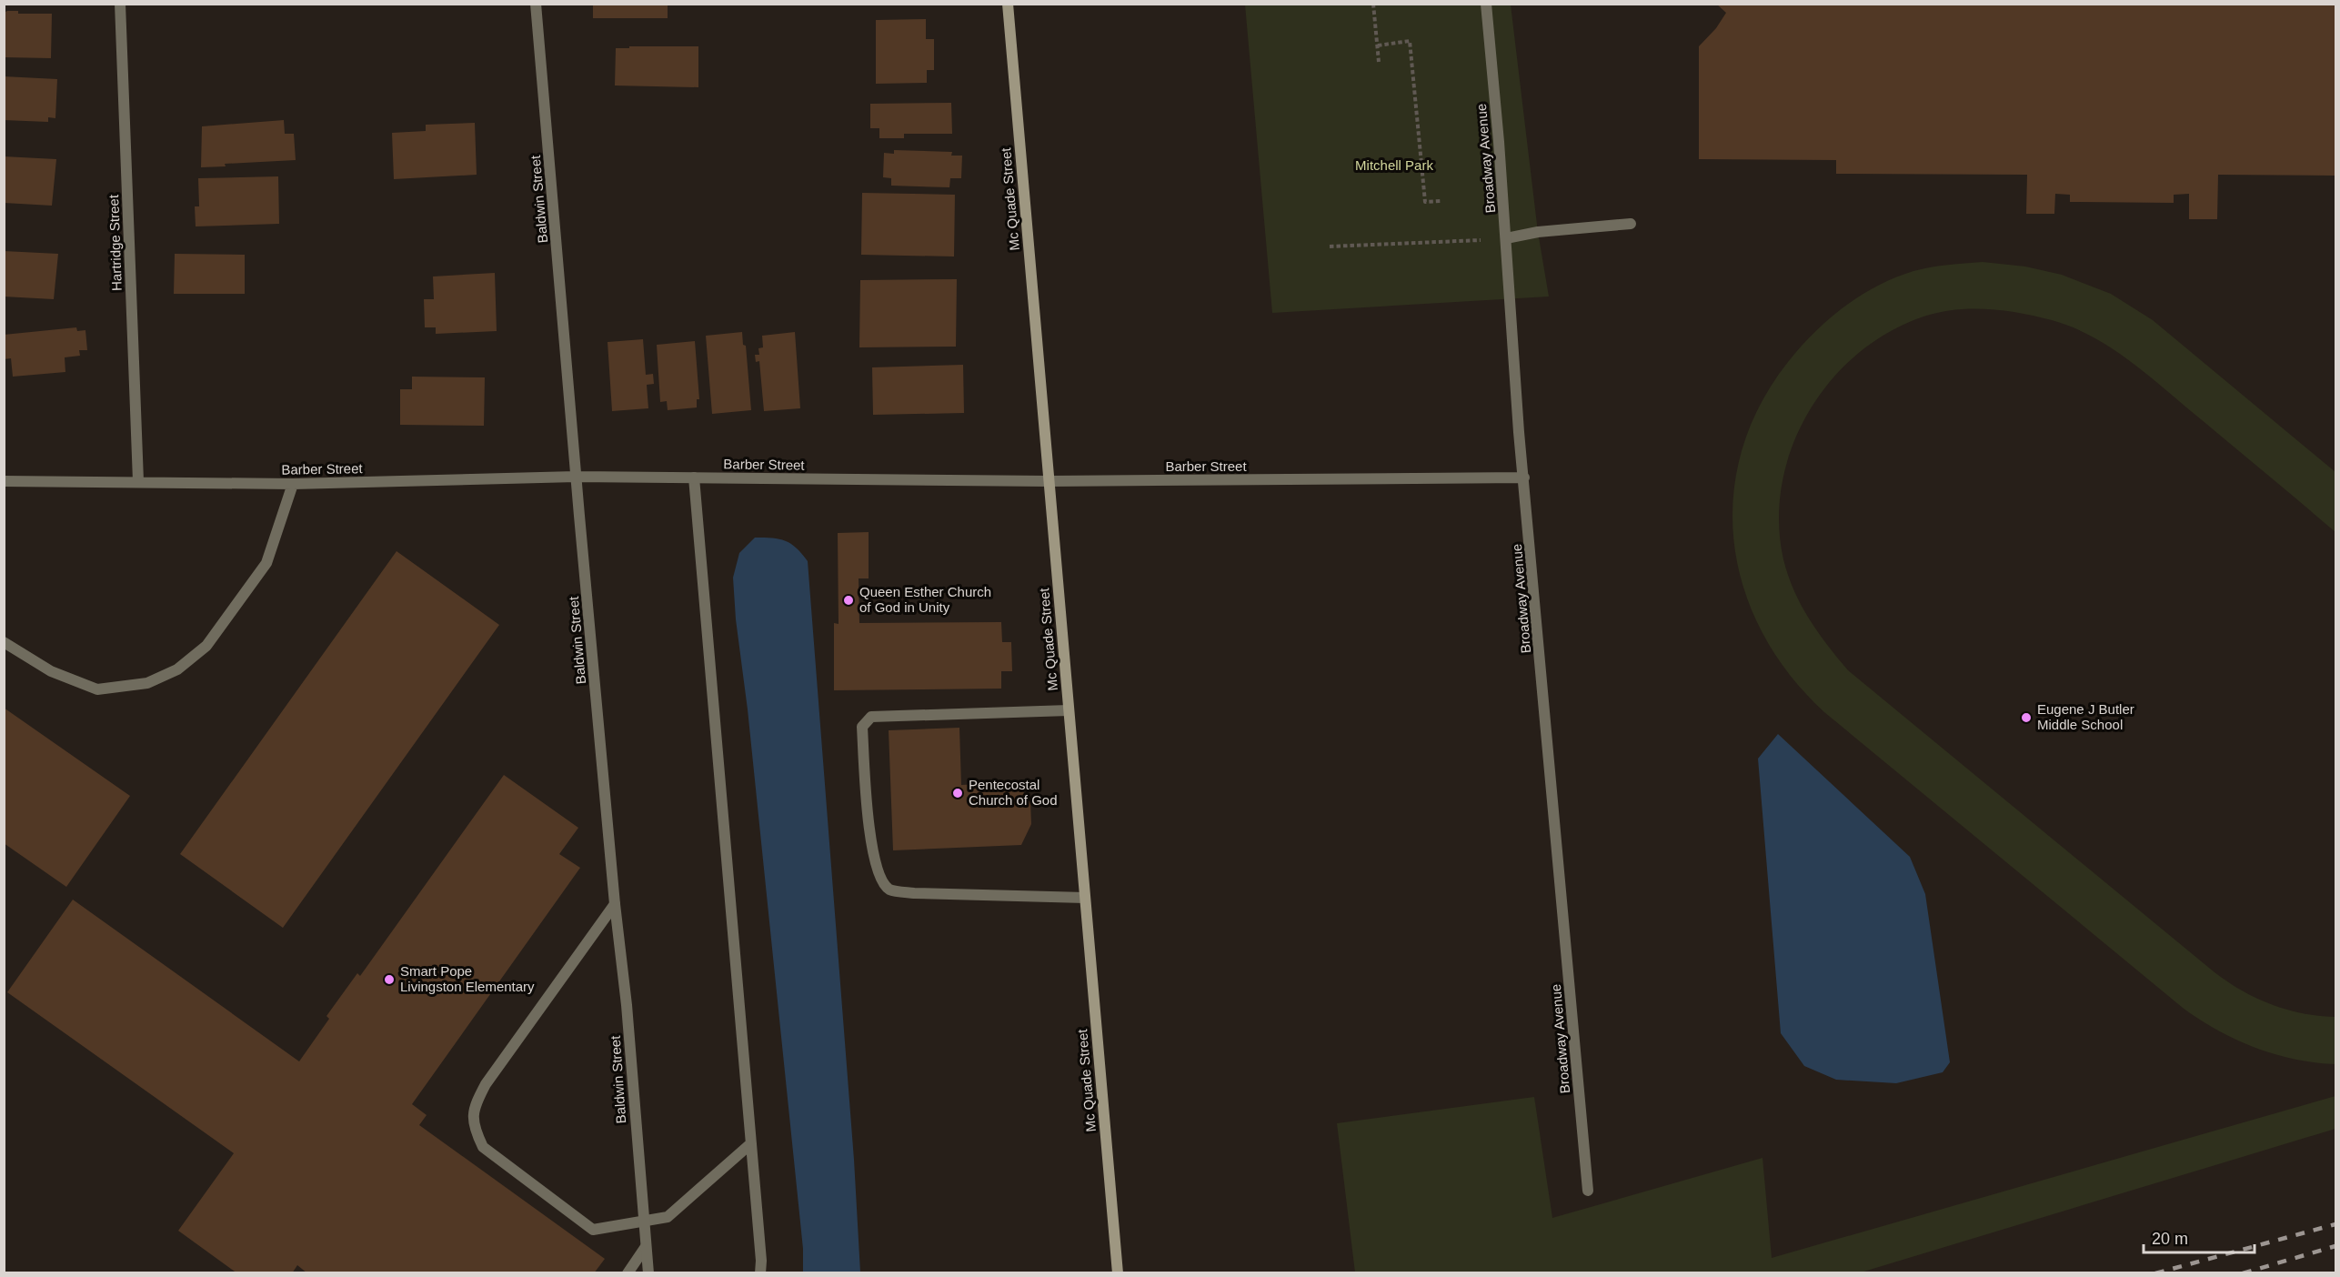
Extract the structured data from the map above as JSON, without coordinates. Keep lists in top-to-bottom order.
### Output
{
  "streets": {
    "street": [
      "Broadway Avenue",
      "Baldwin Street",
      "Mc Quade Street",
      "Hartridge Street",
      "Barber Street"
    ]
  },
  "crossings": [
    ["Broadway Avenue", "Barber Street"],
    ["Baldwin Street", "Barber Street"],
    ["Mc Quade Street", "Barber Street"],
    ["Hartridge Street", "Barber Street"]
  ],
  "parks": ["Mitchell Park"],
  "places": [
    "Queen Esther Church of God in Unity",
    "Eugene J Butler Middle School",
    "Pentecostal Church of God",
    "Smart Pope Livingston Elementary"
  ],
  "scale_bar": "20 m"
}
